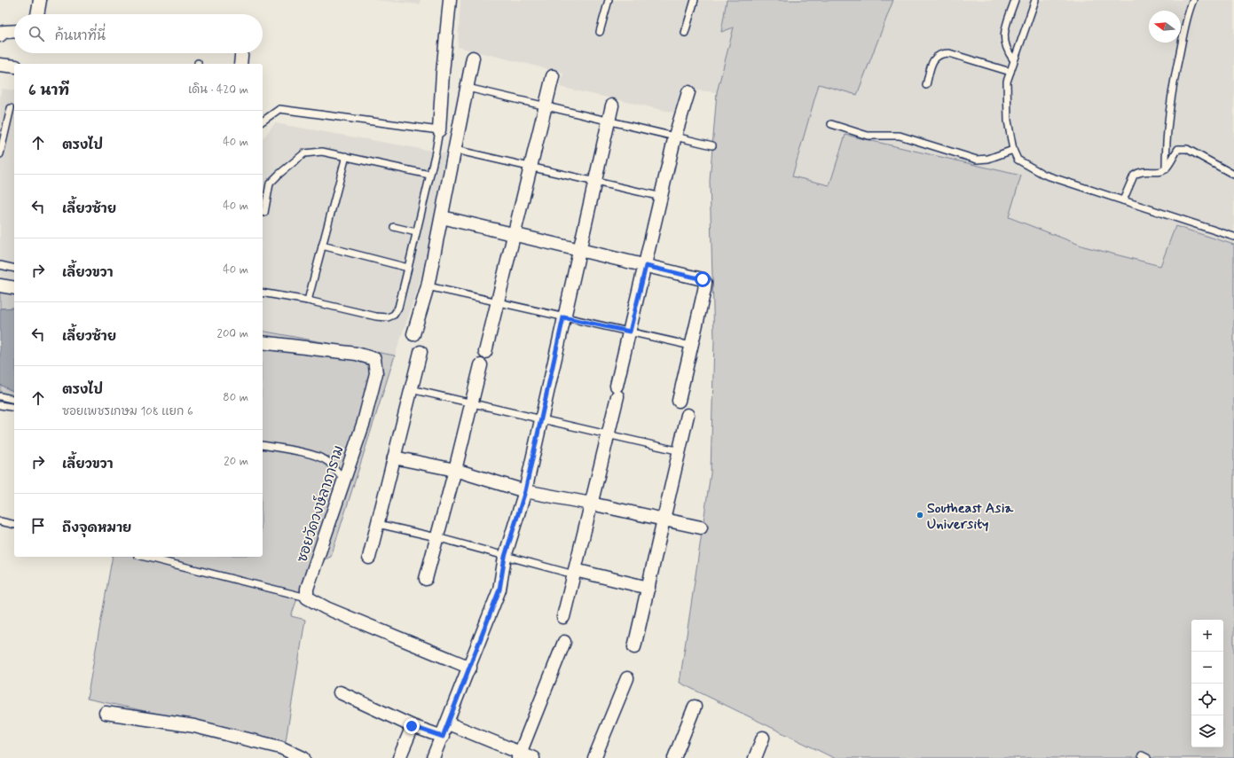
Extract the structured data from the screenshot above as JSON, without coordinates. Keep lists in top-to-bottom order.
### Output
{
  "streets": {
    "street": ["ซอยวัดวงษ์ลาภาราม"]
  },
  "places": ["Southeast Asia University"],
  "north": "left",
  "page": {
    "search": "ค้นหาที่นี่",
    "heading": ["6 นาที", "เดิน · 420 m"],
    "list": [
      ["ตรงไป", "40 m"],
      ["เลี้ยวซ้าย", "40 m"],
      ["เลี้ยวขวา", "40 m"],
      ["เลี้ยวซ้าย", "200 m"],
      ["ตรงไป", "ซอยเพชรเกษม 108 แยก 6", "80 m"],
      ["เลี้ยวขวา", "20 m"],
      "ถึงจุดหมาย"
    ],
    "map_buttons": ["+", "−"]
  }
}
